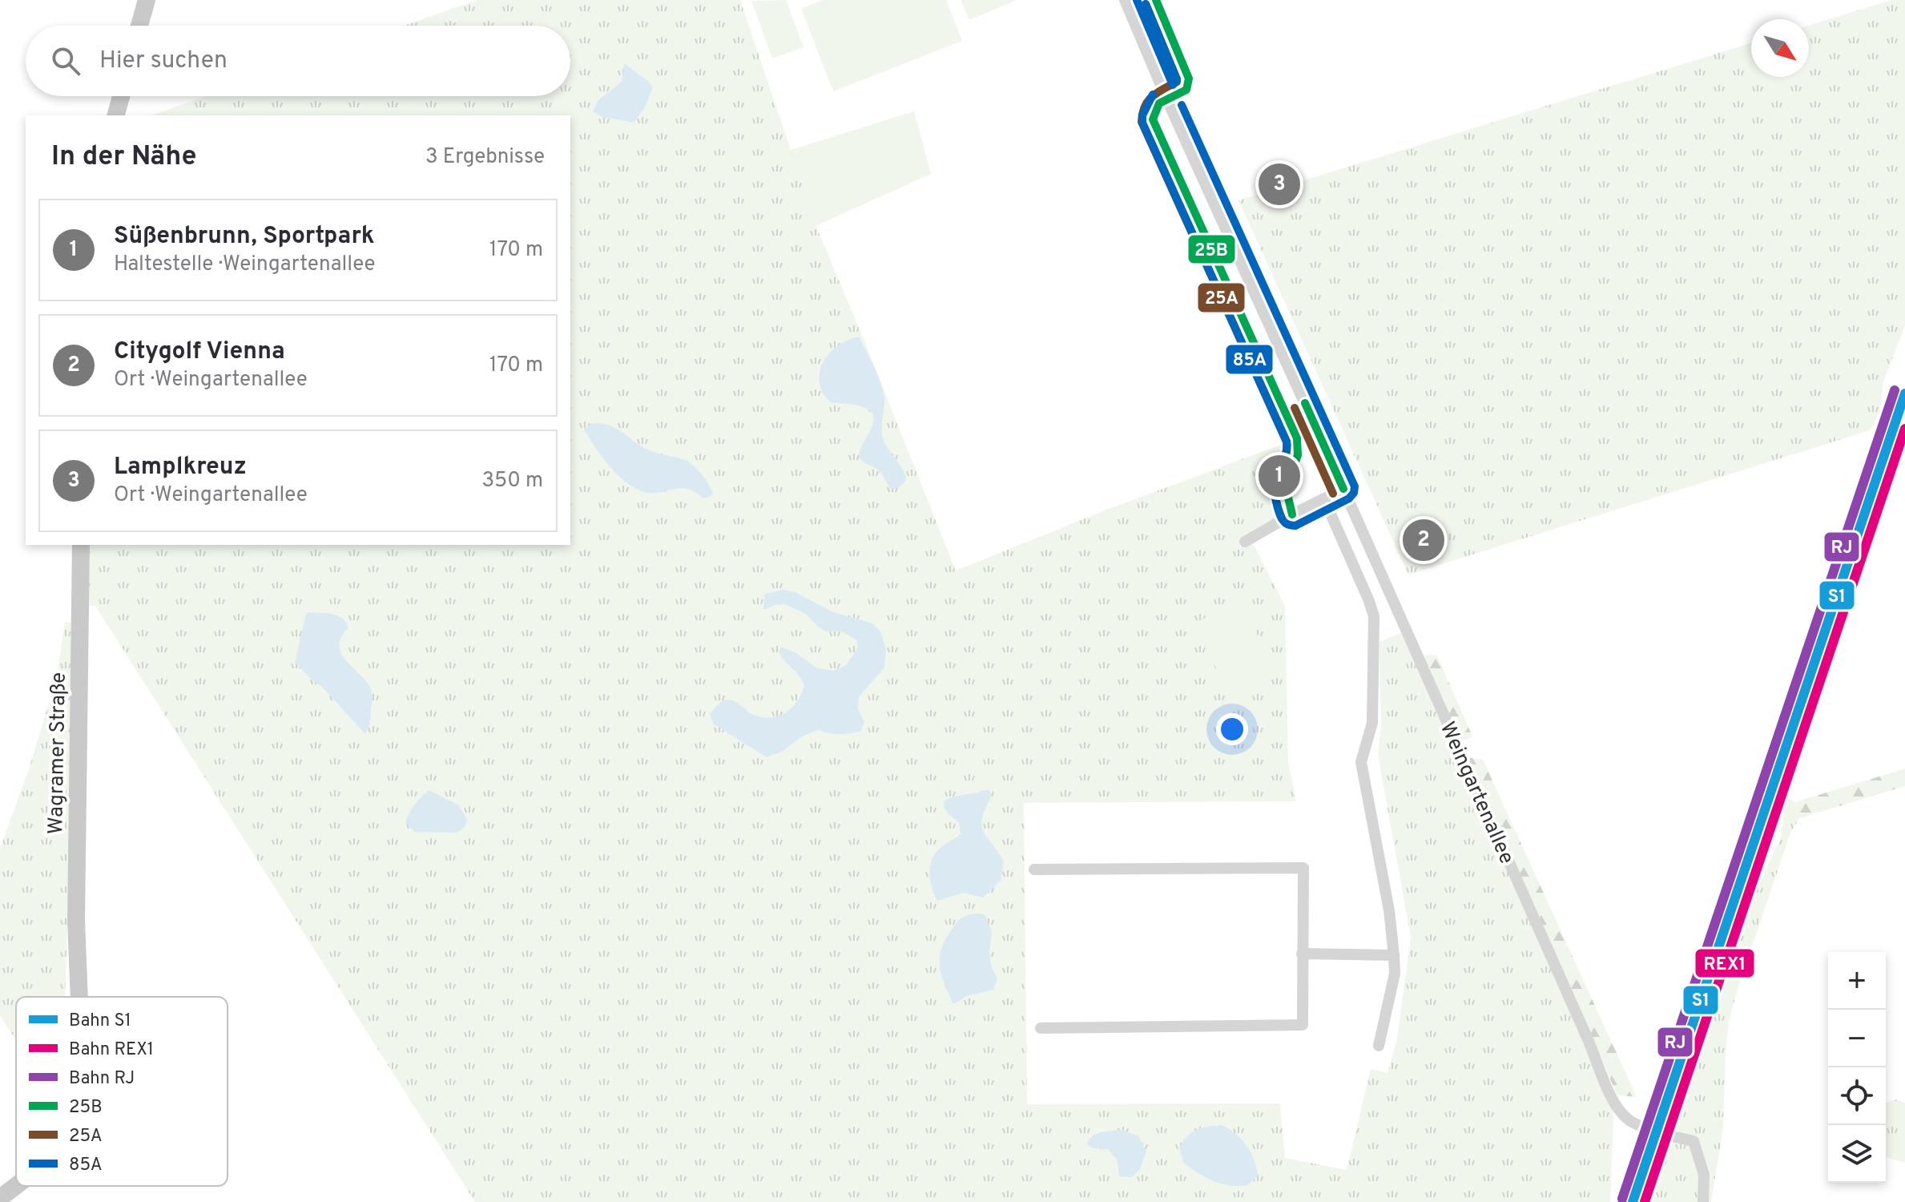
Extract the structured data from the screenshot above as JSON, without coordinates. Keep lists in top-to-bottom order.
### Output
{
  "streets": {
    "main road": ["Wagramer Straße"],
    "street": ["Weingartenallee"]
  },
  "lines": [
    "transit line 25B",
    "transit line 85A",
    "transit line 25A",
    "rail line RJ",
    "rail line S1",
    "rail line REX1"
  ],
  "legend": [
    "Bahn S1",
    "Bahn REX1",
    "Bahn RJ",
    "25B",
    "25A",
    "85A"
  ],
  "north": "bottom right",
  "page": {
    "search": "Hier suchen",
    "heading": ["In der Nähe", "3 Ergebnisse"],
    "pins": ["3", "1", "2"],
    "list": [
      {
        "mark": "1",
        "name": "Süßenbrunn, Sportpark",
        "note": "Haltestelle · Weingartenallee",
        "value": "170 m"
      },
      {
        "mark": "2",
        "name": "Citygolf Vienna",
        "note": "Ort · Weingartenallee",
        "value": "170 m"
      },
      {
        "mark": "3",
        "name": "Lamplkreuz",
        "note": "Ort · Weingartenallee",
        "value": "350 m"
      }
    ],
    "map_buttons": ["+", "−"]
  }
}
